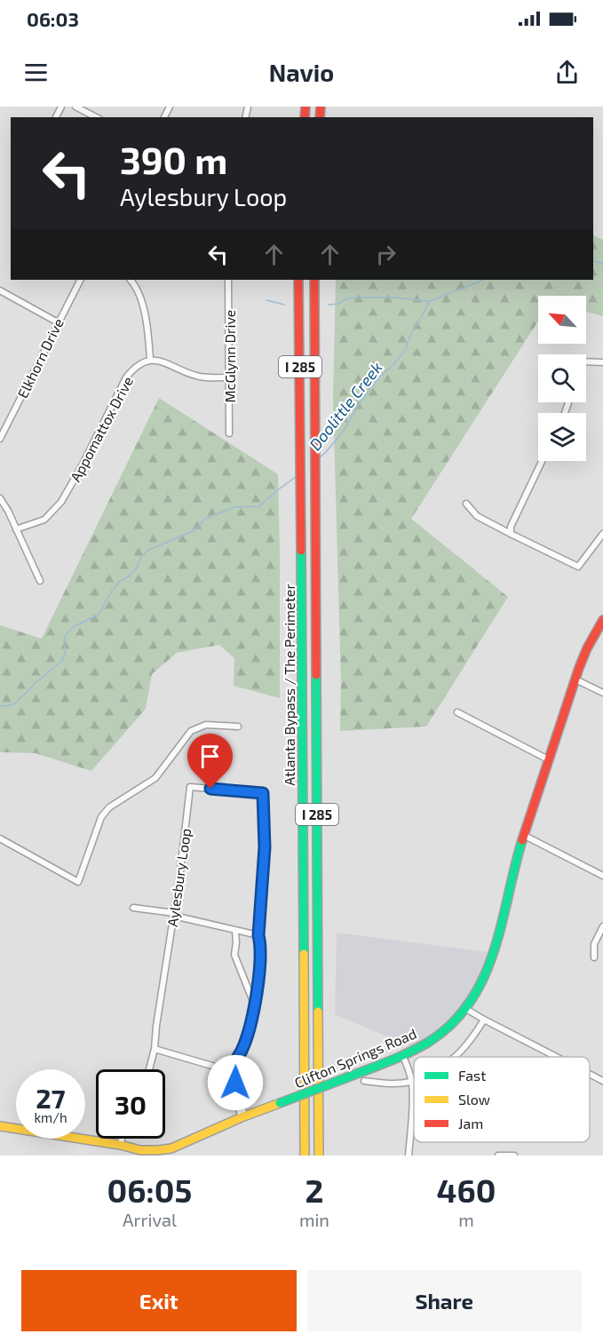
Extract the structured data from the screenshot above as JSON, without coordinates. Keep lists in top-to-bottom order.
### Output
{
  "streets": {
    "main road": ["I 285", "Atlanta Bypass / The Perimeter", "Clifton Springs Road"],
    "street": [
      "McGlynn Drive",
      "Elkhorn Drive",
      "Appomattox Drive",
      "Aylesbury Loop"
    ]
  },
  "water": ["Doolittle Creek"],
  "legend": ["Fast", "Slow", "Jam"],
  "north": "top left",
  "page": {
    "status": "06:03",
    "header": "Navio",
    "turn": ["390 m", "Aylesbury Loop"],
    "speed": "27 km/h",
    "limit": "30",
    "eta": [
      "06:05",
      "Arrival",
      "2",
      "min",
      "460",
      "m"
    ],
    "buttons": ["Exit", "Share"]
  }
}
